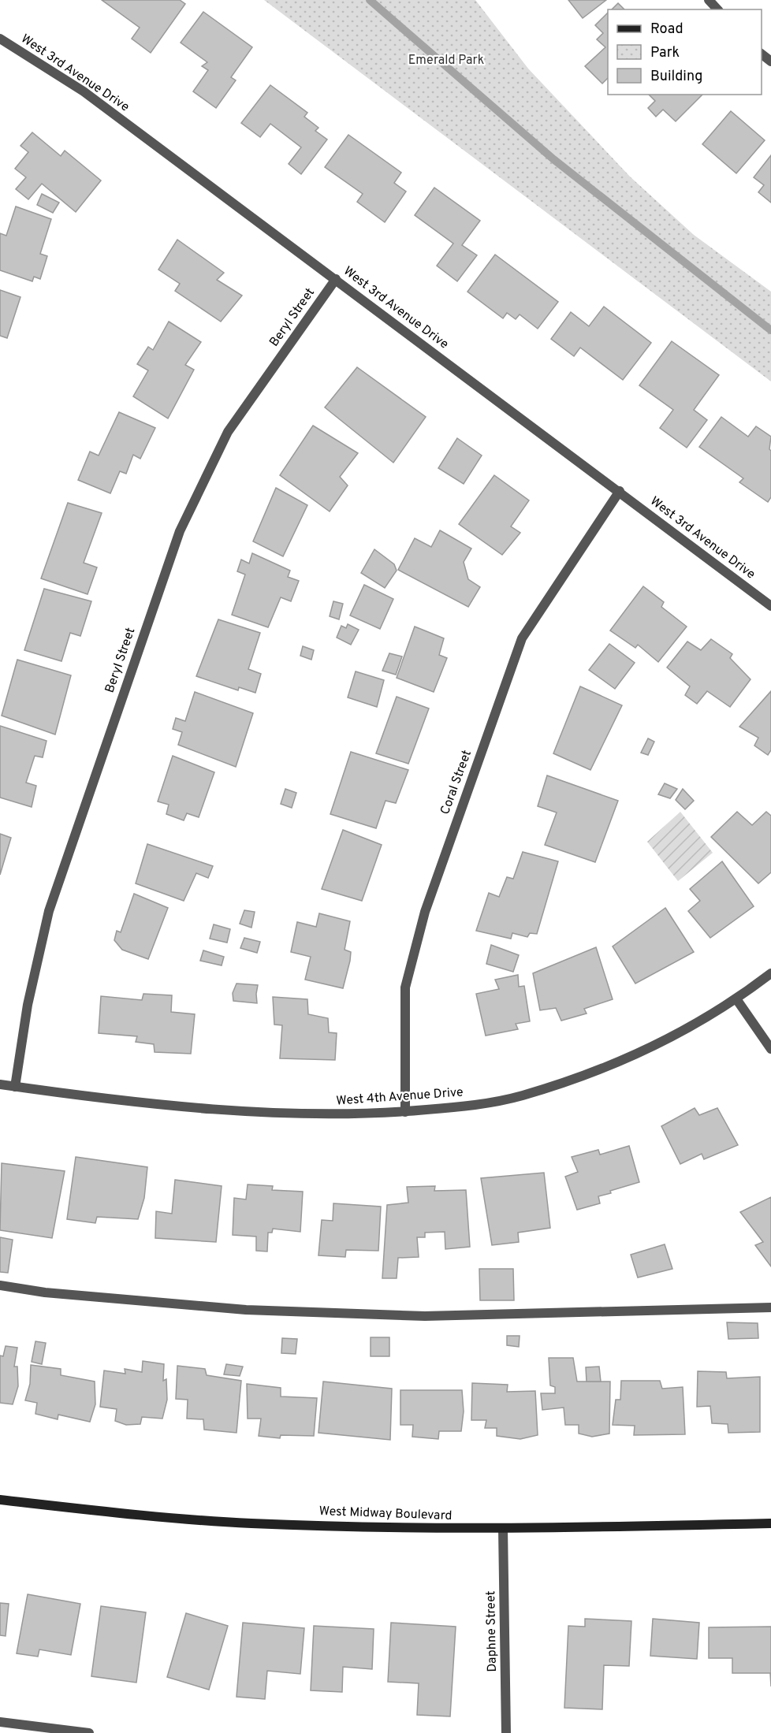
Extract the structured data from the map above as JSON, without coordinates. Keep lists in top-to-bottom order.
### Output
{
  "streets": {
    "main road": ["West Midway Boulevard"],
    "street": [
      "West 3rd Avenue Drive",
      "Beryl Street",
      "Coral Street",
      "West 4th Avenue Drive",
      "Daphne Street"
    ]
  },
  "crossings": [
    ["West 3rd Avenue Drive", "Beryl Street"],
    ["West 3rd Avenue Drive", "Coral Street"],
    ["Beryl Street", "West 4th Avenue Drive"],
    ["Coral Street", "West 4th Avenue Drive"],
    ["West Midway Boulevard", "Daphne Street"]
  ],
  "parks": ["Emerald Park"],
  "legend": ["Road", "Park", "Building"]
}
